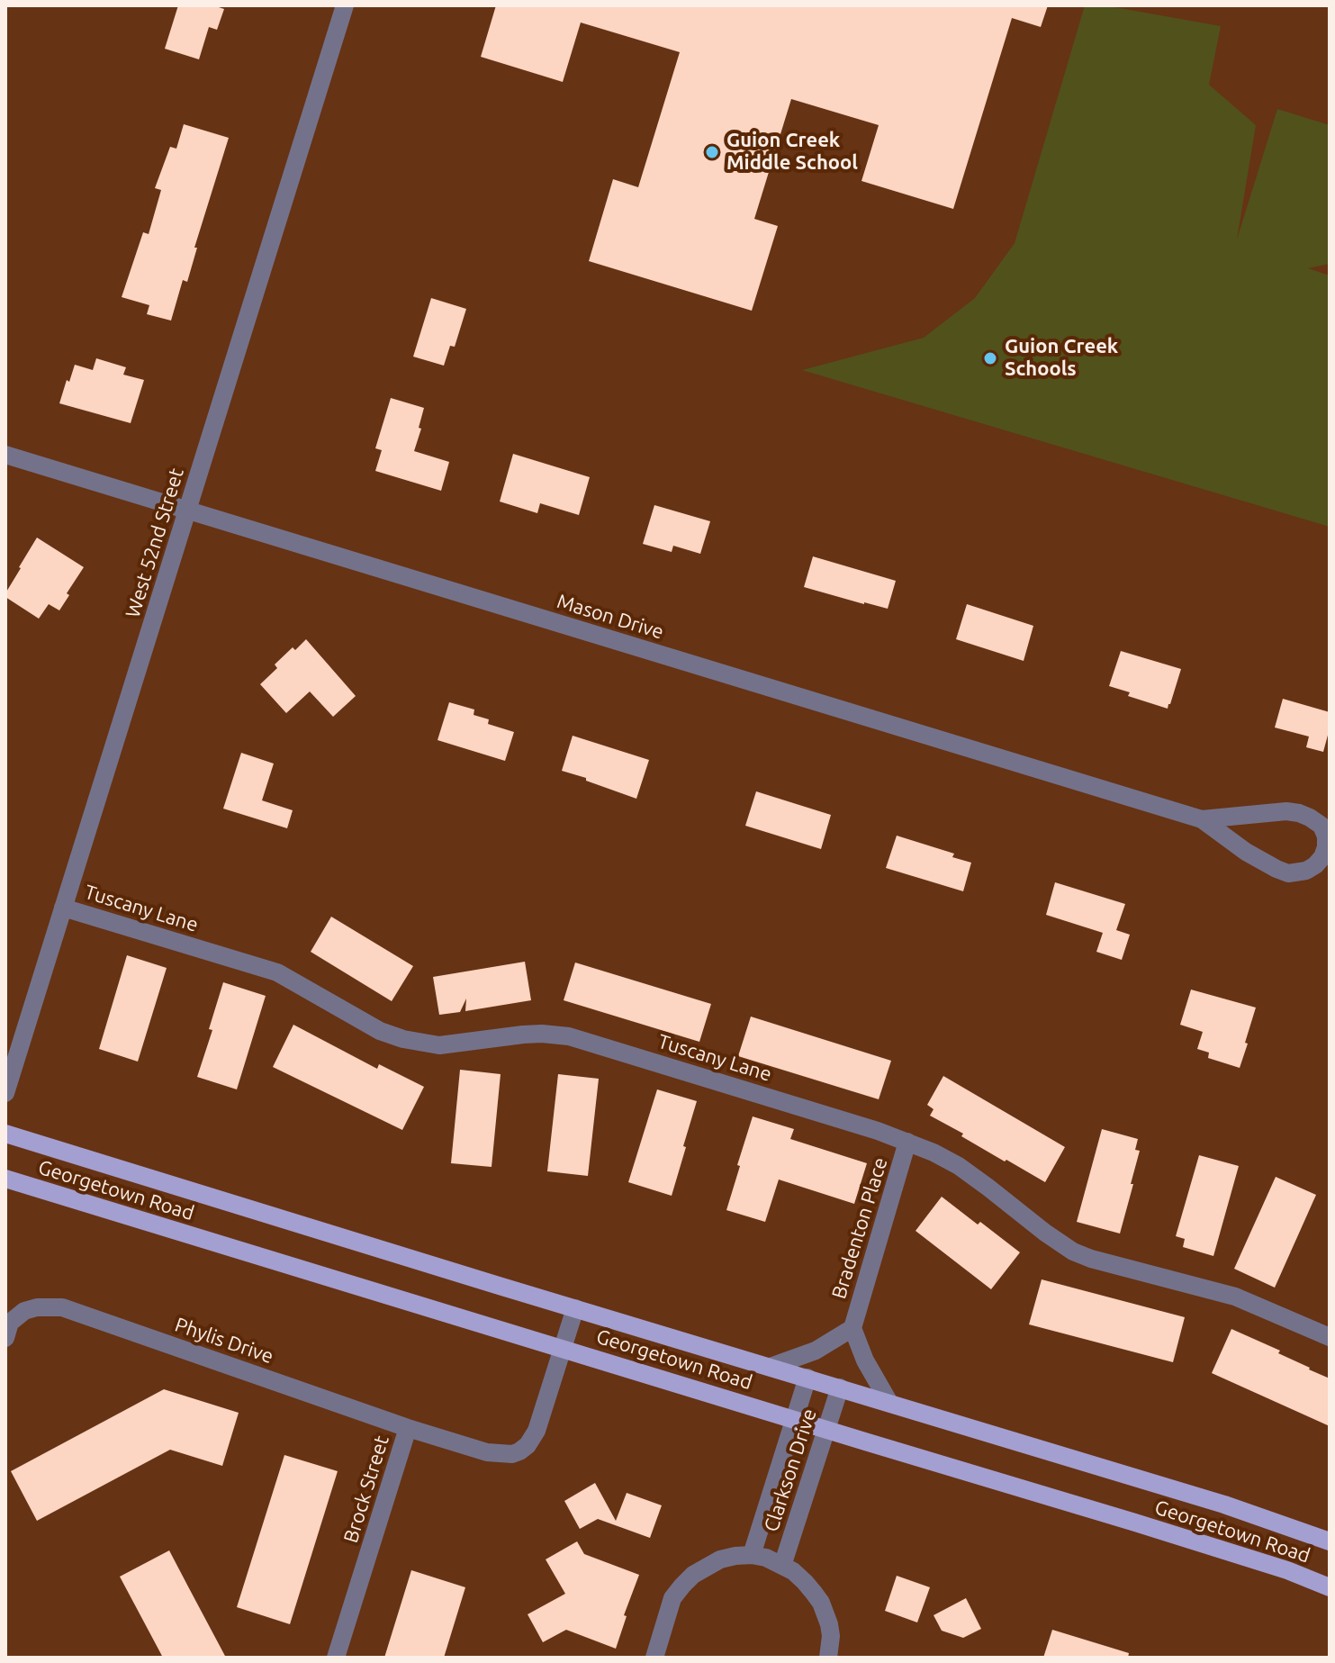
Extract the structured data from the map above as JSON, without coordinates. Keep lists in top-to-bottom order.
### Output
{
  "streets": {
    "main road": ["Georgetown Road"],
    "street": [
      "West 52nd Street",
      "Mason Drive",
      "Tuscany Lane",
      "Bradenton Place",
      "Phylis Drive",
      "Clarkson Drive",
      "Brock Street"
    ]
  },
  "crossings": [
    ["West 52nd Street", "Mason Drive"],
    ["West 52nd Street", "Tuscany Lane"],
    ["Tuscany Lane", "Bradenton Place"],
    ["Georgetown Road", "Clarkson Drive"],
    ["Georgetown Road", "Brock Street"],
    ["Phylis Drive", "Brock Street"]
  ],
  "places": ["Guion Creek Middle School", "Guion Creek Schools"]
}
